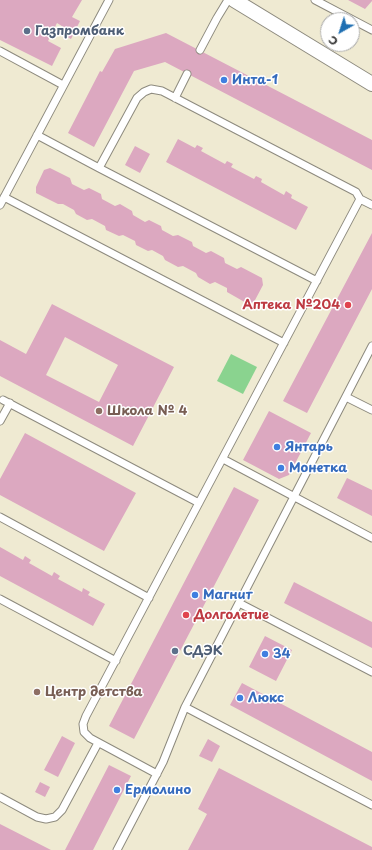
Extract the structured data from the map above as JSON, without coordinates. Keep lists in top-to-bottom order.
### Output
{
  "places": [
    "Газпромбанк",
    "Инта-1",
    "Аптека №204",
    "Школа № 4",
    "Янтарь",
    "Монетка",
    "Магнит",
    "Долголетие",
    "СДЭК",
    "34",
    "Центр детства",
    "Люкс",
    "Ермолино"
  ],
  "north": "bottom left"
}
